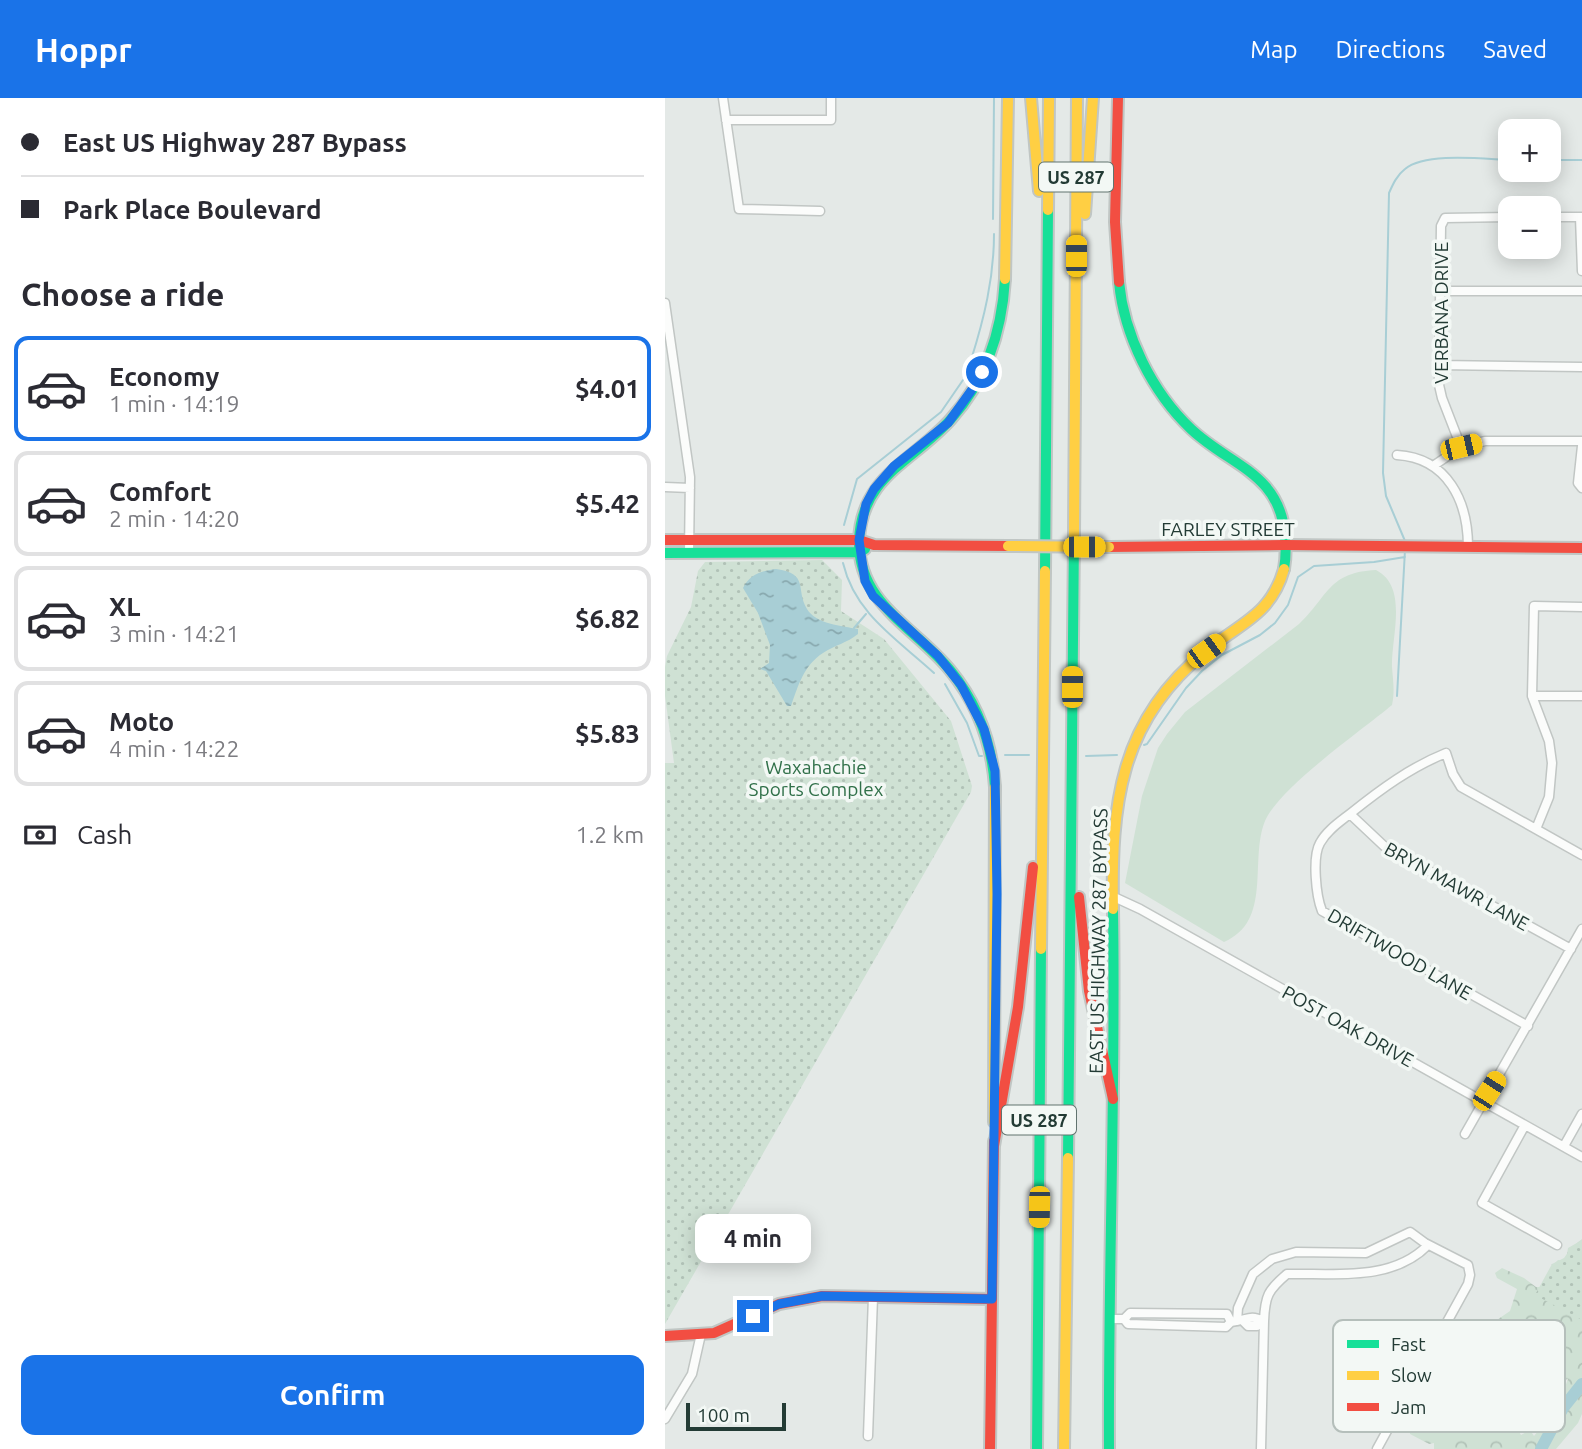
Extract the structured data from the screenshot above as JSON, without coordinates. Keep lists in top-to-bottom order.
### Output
{
  "streets": {
    "main road": ["US 287", "FARLEY STREET", "EAST US HIGHWAY 287 BYPASS"],
    "street": [
      "VERBANA DRIVE",
      "BRYN MAWR LANE",
      "DRIFTWOOD LANE",
      "POST OAK DRIVE"
    ]
  },
  "crossings": [
    ["FARLEY STREET", "EAST US HIGHWAY 287 BYPASS"],
    ["BRYN MAWR LANE", "DRIFTWOOD LANE"],
    ["EAST US HIGHWAY 287 BYPASS", "POST OAK DRIVE"]
  ],
  "parks": ["Waxahachie Sports Complex"],
  "legend": ["Fast", "Slow", "Jam"],
  "scale_bar": "100 m",
  "page": {
    "header": "Hoppr",
    "nav": ["Map", "Directions", "Saved"],
    "banner": ["East US Highway 287 Bypass", "Park Place Boulevard"],
    "map_buttons": ["+", "−"],
    "heading": "Choose a ride",
    "list": [
      {
        "name": "Economy",
        "note": "1 min · 14:19",
        "value": "$4.01"
      },
      {
        "name": "Comfort",
        "note": "2 min · 14:20",
        "value": "$5.42"
      },
      {
        "name": "XL",
        "note": "3 min · 14:21",
        "value": "$6.82"
      },
      {
        "name": "Moto",
        "note": "4 min · 14:22",
        "value": "$5.83"
      }
    ],
    "pay": ["Cash", "1.2 km"],
    "bubble": "4 min",
    "buttons": "Confirm",
    "scale": "100 m"
  }
}
